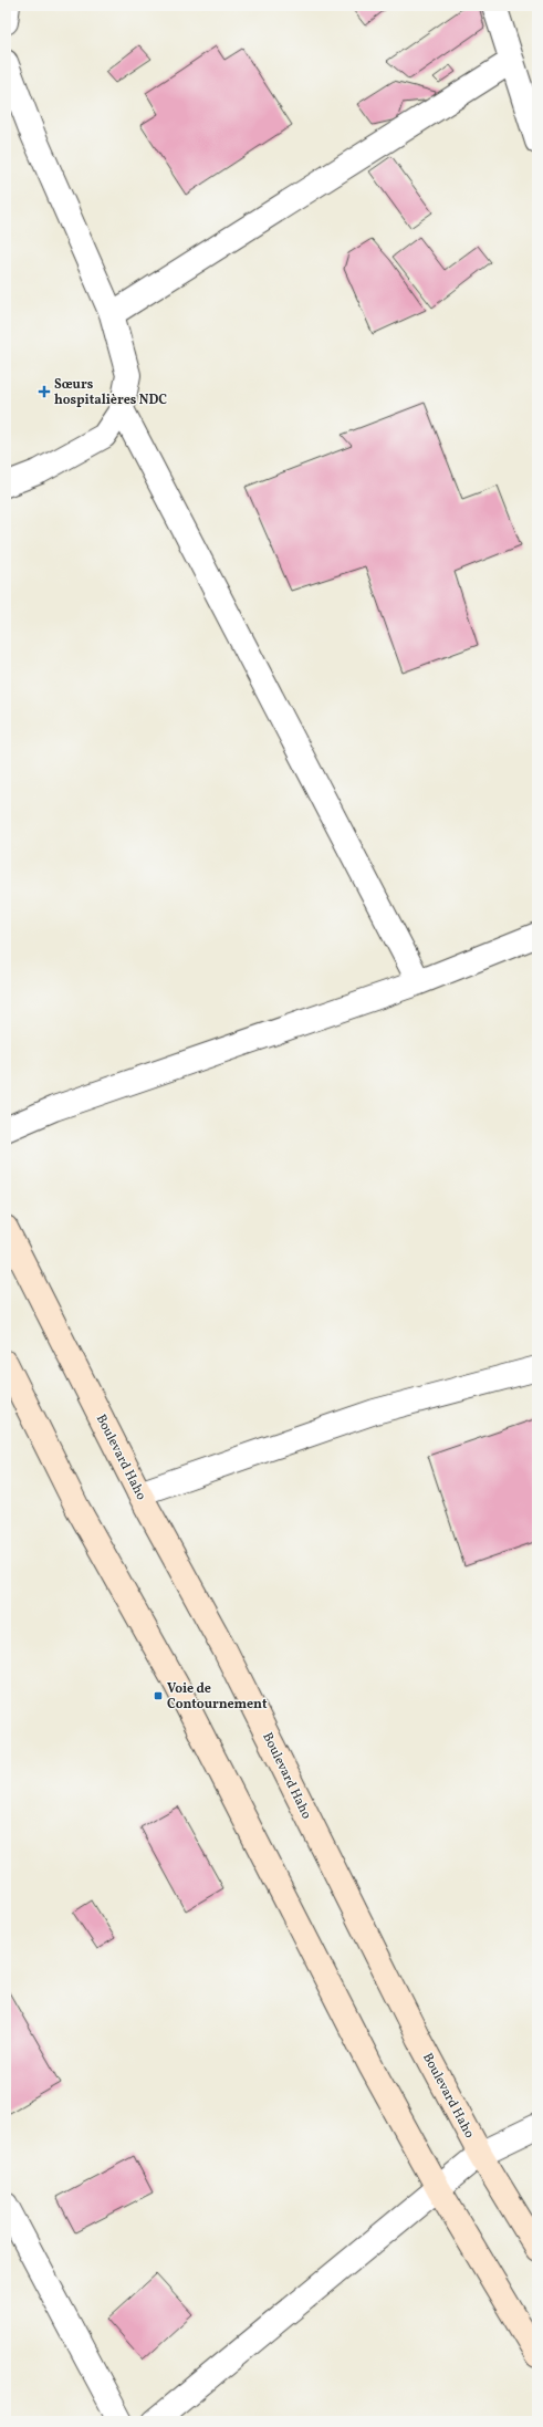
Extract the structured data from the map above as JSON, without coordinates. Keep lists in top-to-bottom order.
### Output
{
  "streets": {
    "main road": ["Boulevard Haho"]
  },
  "places": {
    "health": ["Sœurs hospitalières NDC"],
    "transit": ["Voie de Contournement"]
  }
}
